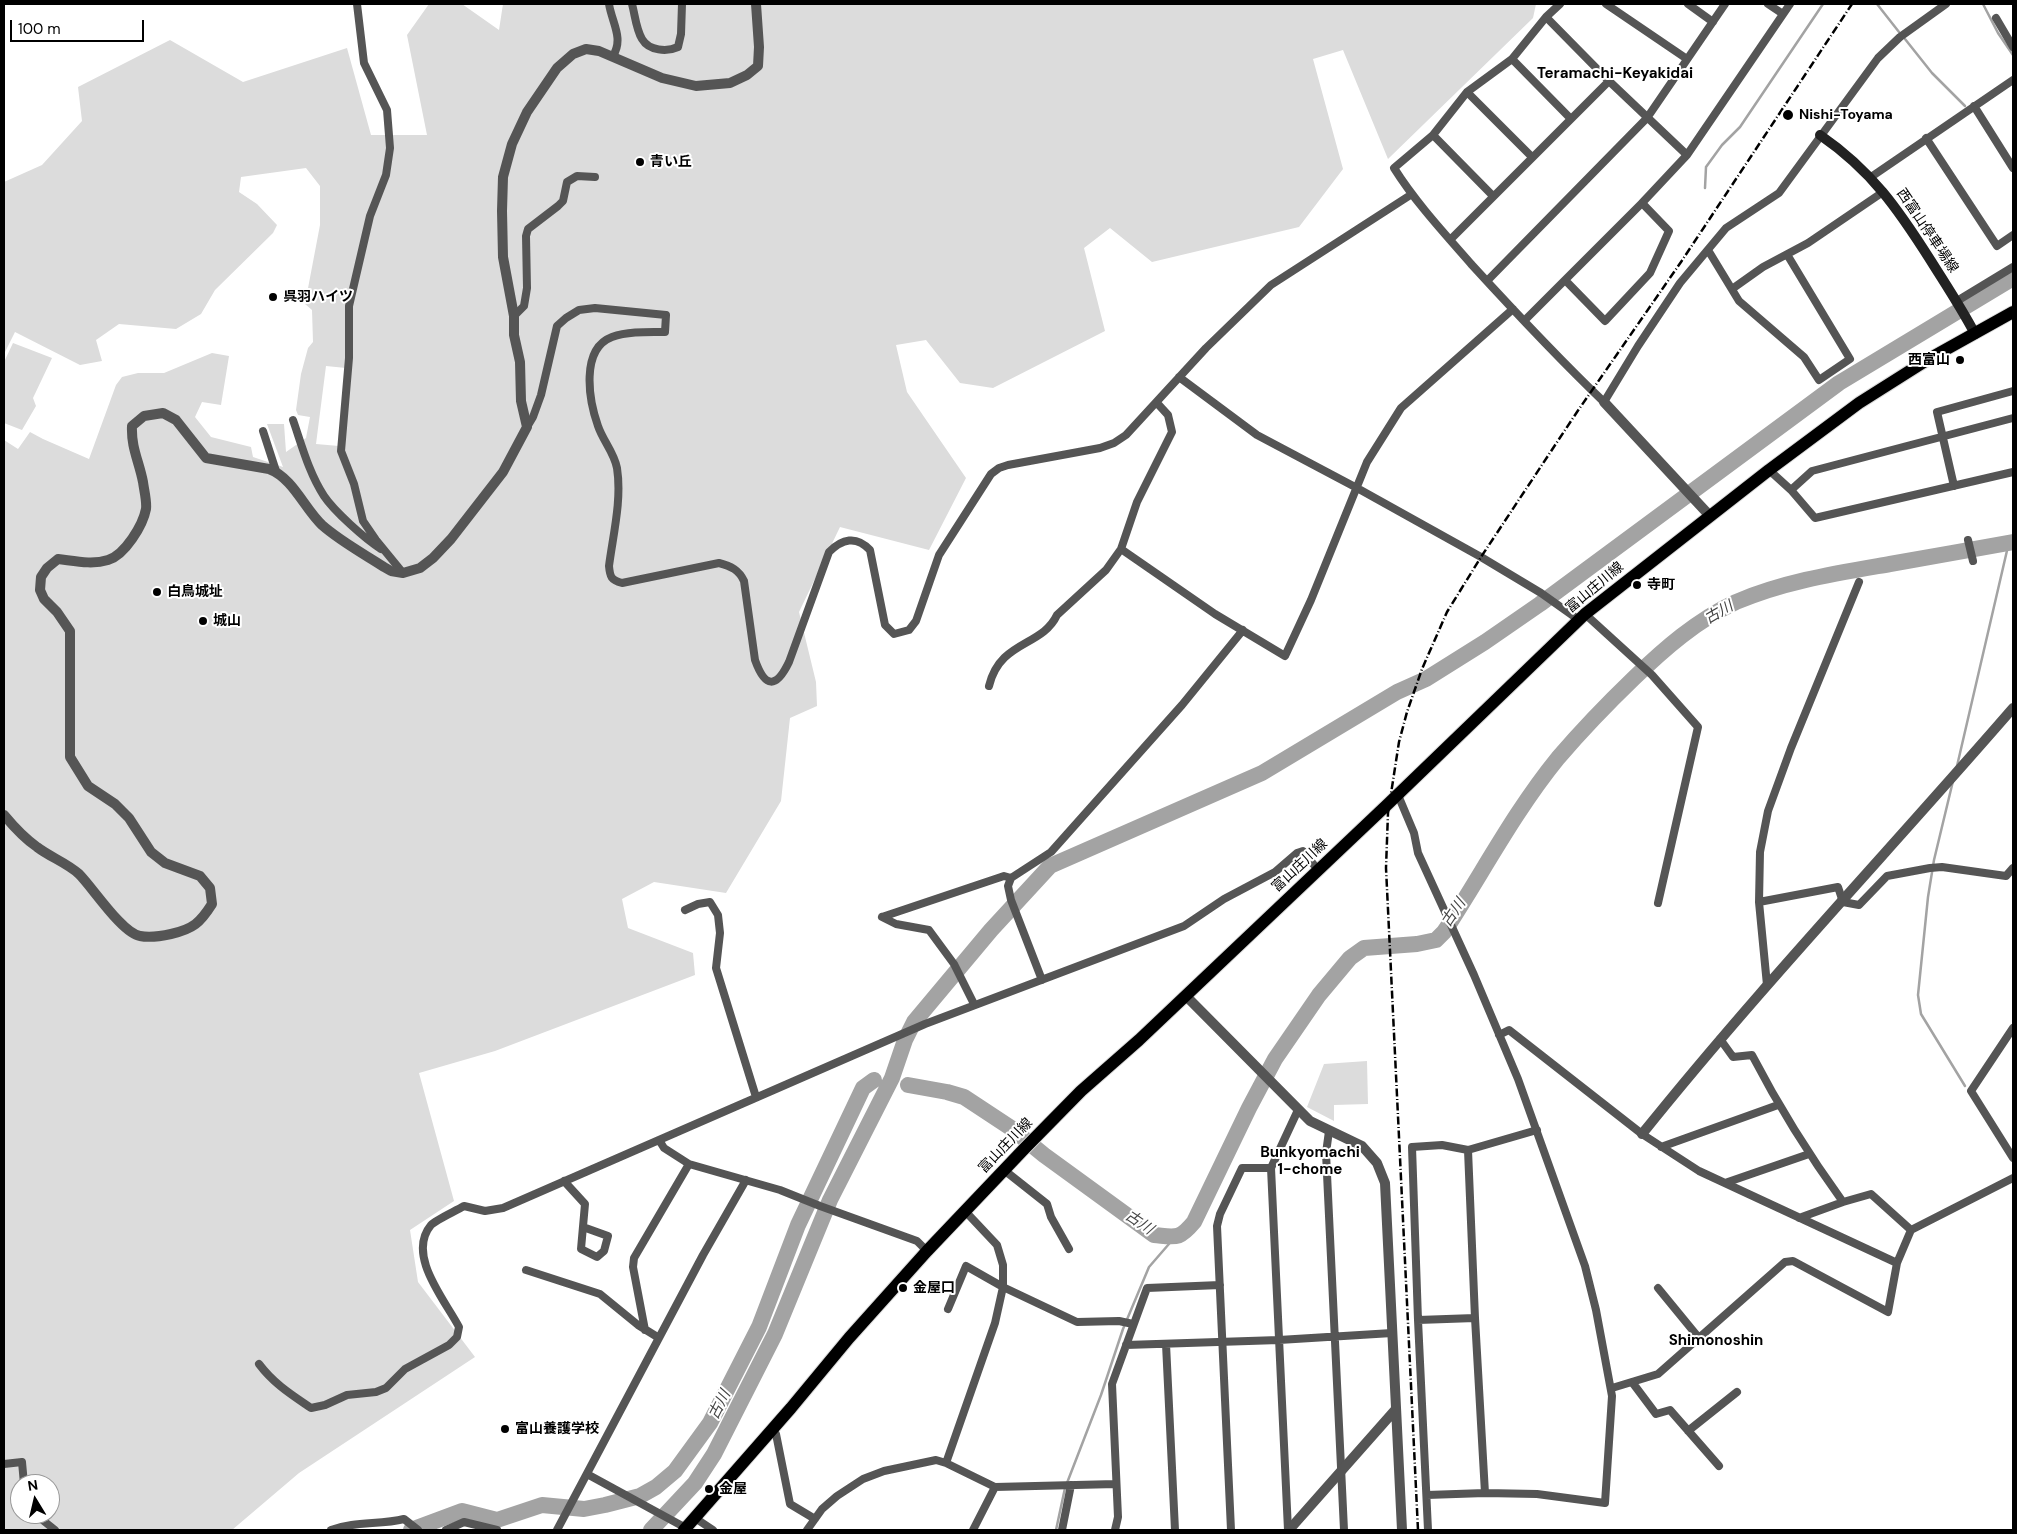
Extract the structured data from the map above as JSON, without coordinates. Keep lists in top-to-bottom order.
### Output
{
  "streets": {
    "main road": ["西富山停車場線", "富山庄川線"]
  },
  "crossings": [
    ["西富山停車場線", "富山庄川線"]
  ],
  "districts": ["Teramachi-Keyakidai", "Bunkyomachi 1-chome", "Shimonoshin"],
  "water": ["古川"],
  "places": [
    "Nishi-Toyama",
    "青い丘",
    "呉羽ハイツ",
    "西富山",
    "寺町",
    "白鳥城址",
    "城山",
    "金屋口",
    "富山養護学校",
    "金屋"
  ],
  "scale_bar": "100 m",
  "north": "top"
}
